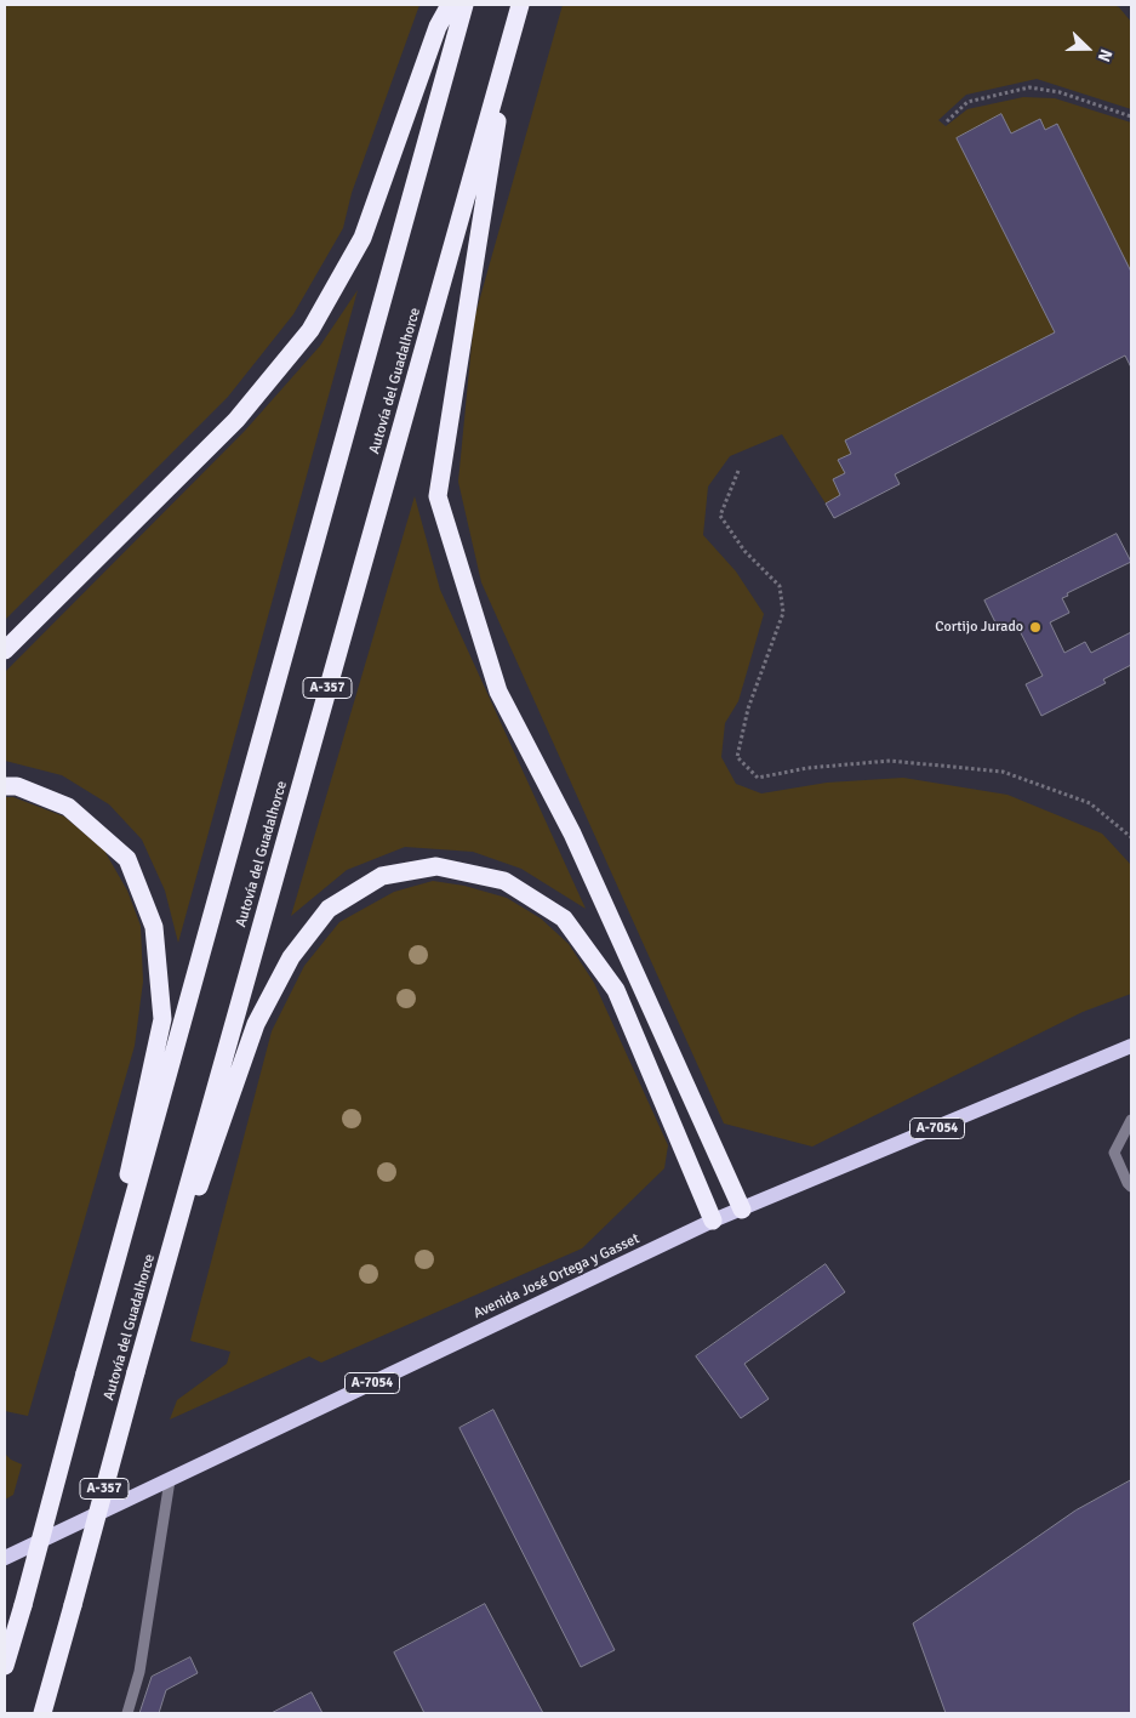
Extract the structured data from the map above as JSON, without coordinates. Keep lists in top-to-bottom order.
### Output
{
  "streets": {
    "highway": ["Autovía del Guadalhorce", "A-357"],
    "main road": ["A-7054", "Avenida José Ortega y Gasset"]
  },
  "places": ["Cortijo Jurado"],
  "north": "right"
}
